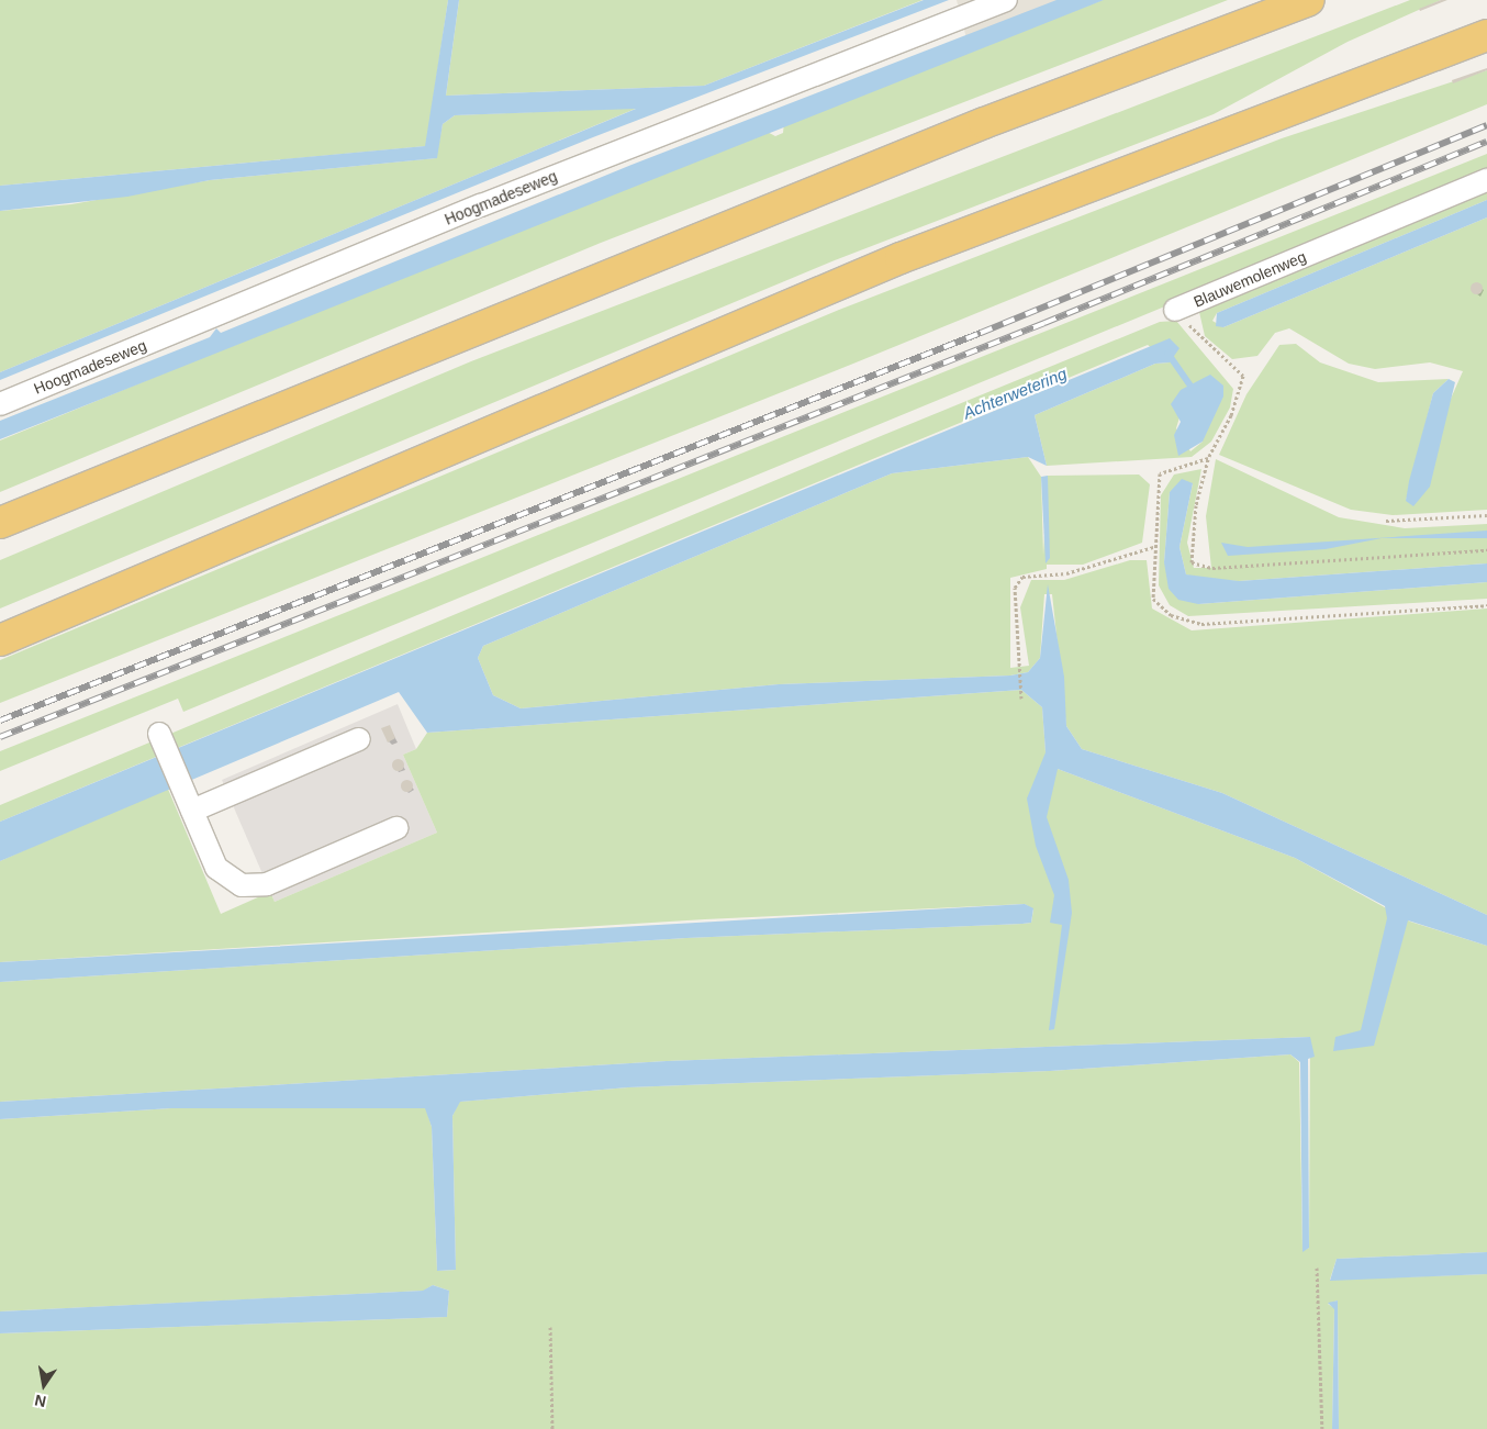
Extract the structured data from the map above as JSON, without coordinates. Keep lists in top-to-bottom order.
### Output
{
  "streets": {
    "street": ["Hoogmadeseweg", "Blauwemolenweg"]
  },
  "water": ["Achterwetering"],
  "north": "bottom"
}
